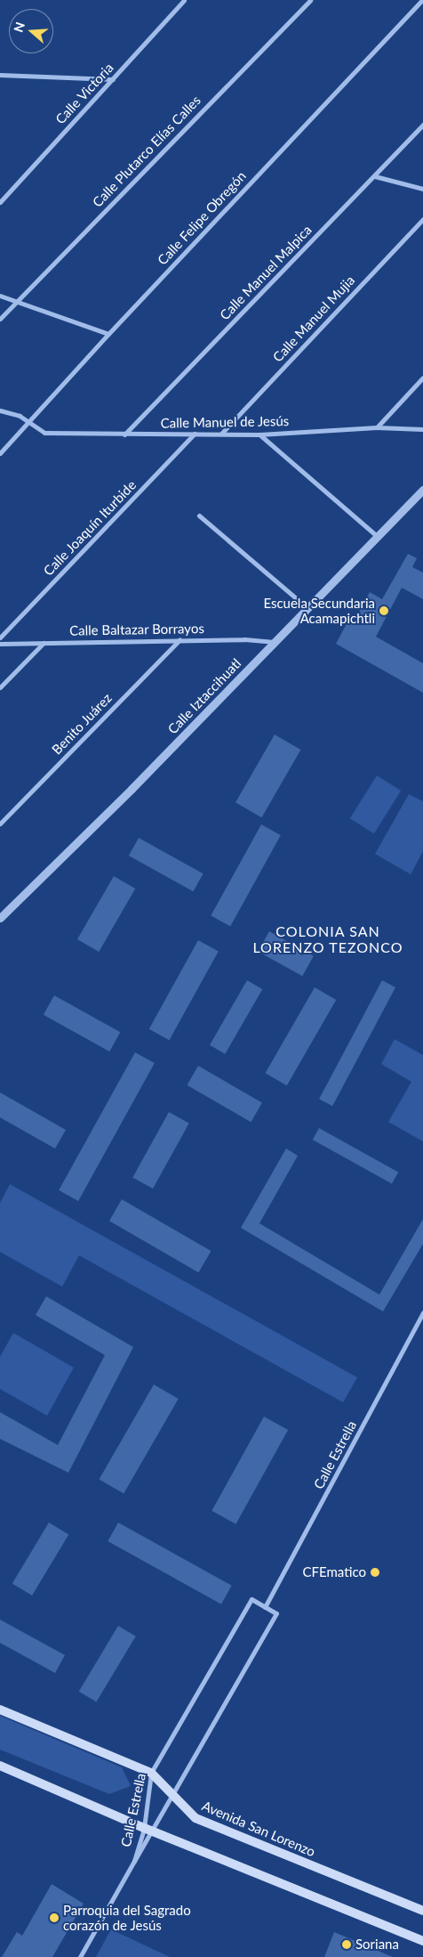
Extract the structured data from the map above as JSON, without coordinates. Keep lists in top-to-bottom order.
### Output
{
  "streets": {
    "main road": ["Avenida San Lorenzo"],
    "street": [
      "Calle Victoria",
      "Calle Plutarco Elías Calles",
      "Calle Felipe Obregón",
      "Calle Manuel Malpica",
      "Calle Manuel Mujia",
      "Calle Manuel de Jesús",
      "Calle Joaquín Iturbide",
      "Calle Baltazar Borrayos",
      "Calle Iztaccihuatl",
      "Benito Juárez",
      "Calle Estrella"
    ]
  },
  "crossings": [
    ["Calle Felipe Obregón", "Calle Manuel de Jesús"],
    ["Calle Manuel Malpica", "Calle Manuel de Jesús"],
    ["Calle Manuel Mujia", "Calle Manuel de Jesús"],
    ["Calle Manuel de Jesús", "Calle Joaquín Iturbide"],
    ["Calle Baltazar Borrayos", "Calle Iztaccihuatl"],
    ["Calle Baltazar Borrayos", "Benito Juárez"],
    ["Calle Estrella", "Avenida San Lorenzo"]
  ],
  "districts": ["COLONIA SAN LORENZO TEZONCO"],
  "places": [
    "Escuela Secundaria Acamapichtli",
    "CFEmatico",
    "Parroquia del Sagrado corazón de Jesús",
    "Soriana"
  ],
  "north": "left"
}
